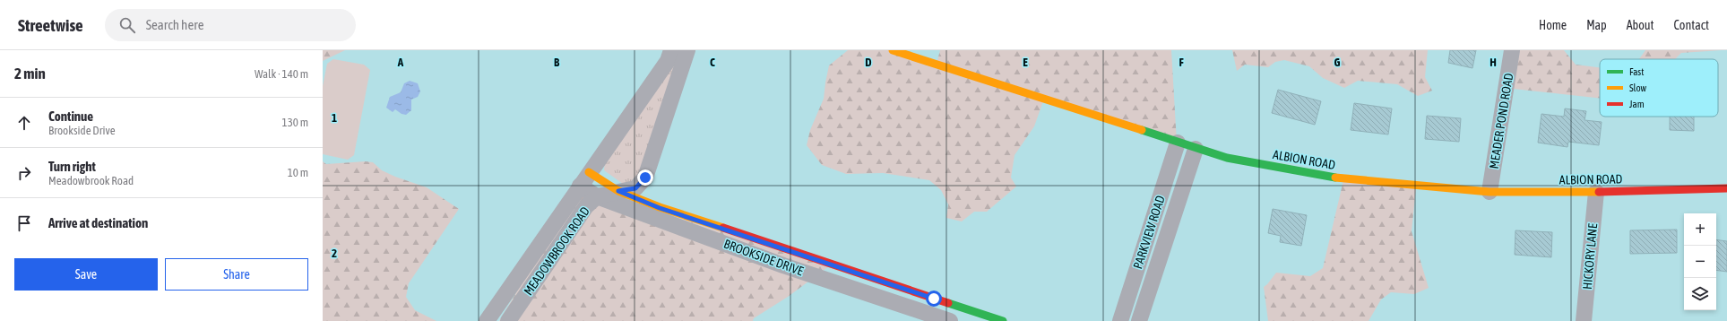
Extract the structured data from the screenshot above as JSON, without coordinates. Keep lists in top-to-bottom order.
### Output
{
  "streets": {
    "street": [
      "MEADER POND ROAD",
      "ALBION ROAD",
      "PARKVIEW ROAD",
      "MEADOWBROOK ROAD",
      "HICKORY LANE",
      "BROOKSIDE DRIVE"
    ]
  },
  "crossings": [
    ["MEADER POND ROAD", "ALBION ROAD"],
    ["ALBION ROAD", "PARKVIEW ROAD"],
    ["ALBION ROAD", "HICKORY LANE"],
    ["MEADOWBROOK ROAD", "BROOKSIDE DRIVE"]
  ],
  "legend": ["Fast", "Slow", "Jam"],
  "page": {
    "header": "Streetwise",
    "search": "Search here",
    "nav": [
      "Home",
      "Map",
      "About",
      "Contact"
    ],
    "heading": ["2 min", "Walk · 140 m"],
    "list": [
      ["Continue", "Brookside Drive", "130 m"],
      ["Turn right", "Meadowbrook Road", "10 m"],
      "Arrive at destination"
    ],
    "map_buttons": ["+", "−"],
    "buttons": ["Save", "Share"]
  },
  "grid": {
    "columns": [
      "A",
      "B",
      "C",
      "D",
      "E",
      "F",
      "G",
      "H"
    ],
    "rows": ["1", "2"]
  }
}
